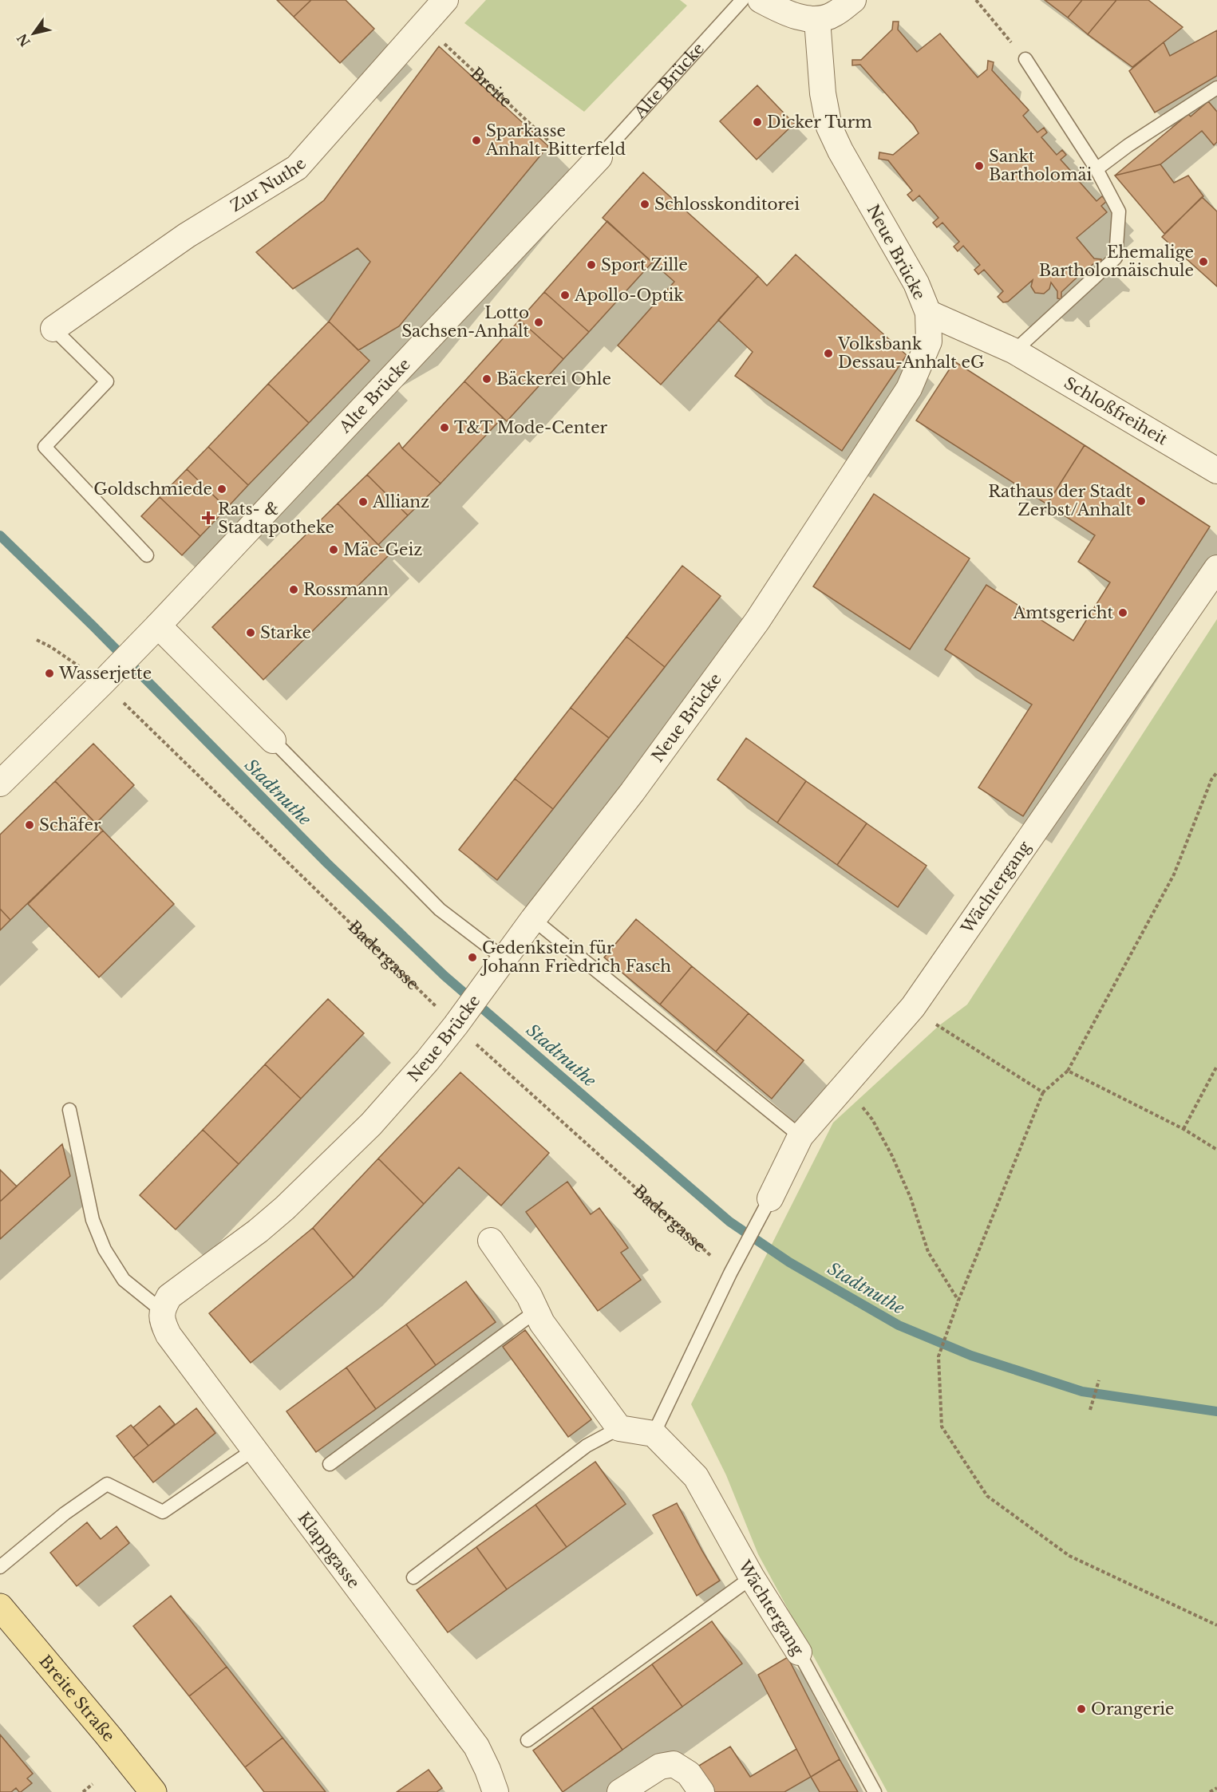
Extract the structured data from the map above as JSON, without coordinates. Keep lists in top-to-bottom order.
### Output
{
  "streets": {
    "main road": ["Breite Straße"],
    "street": [
      "Alte Brücke",
      "Zur Nuthe",
      "Neue Brücke",
      "Schloßfreiheit",
      "Wächtergang",
      "Klappgasse"
    ],
    "path": ["Breite", "Badergasse"]
  },
  "crossings": [
    ["Alte Brücke", "Breite"],
    ["Alte Brücke", "Badergasse"],
    ["Breite", "Zur Nuthe"],
    ["Neue Brücke", "Schloßfreiheit"],
    ["Neue Brücke", "Badergasse"],
    ["Neue Brücke", "Klappgasse"]
  ],
  "water": ["Stadtnuthe"],
  "places": {
    "other": [
      "Dicker Turm",
      "Sparkasse Anhalt-Bitterfeld",
      "Sankt Bartholomäi",
      "Schlosskonditorei",
      "Ehemalige Bartholomäischule",
      "Sport Zille",
      "Apollo-Optik",
      "Lotto Sachsen-Anhalt",
      "Volksbank Dessau-Anhalt eG",
      "Bäckerei Ohle",
      "T&T Mode-Center",
      "Goldschmiede",
      "Rathaus der Stadt Zerbst/Anhalt",
      "Allianz",
      "Mäc-Geiz",
      "Rossmann",
      "Amtsgericht",
      "Starke",
      "Wasserjette",
      "Schäfer",
      "Gedenkstein für Johann Friedrich Fasch",
      "Orangerie"
    ],
    "health": ["Rats- & Stadtapotheke"]
  },
  "north": "bottom left"
}
